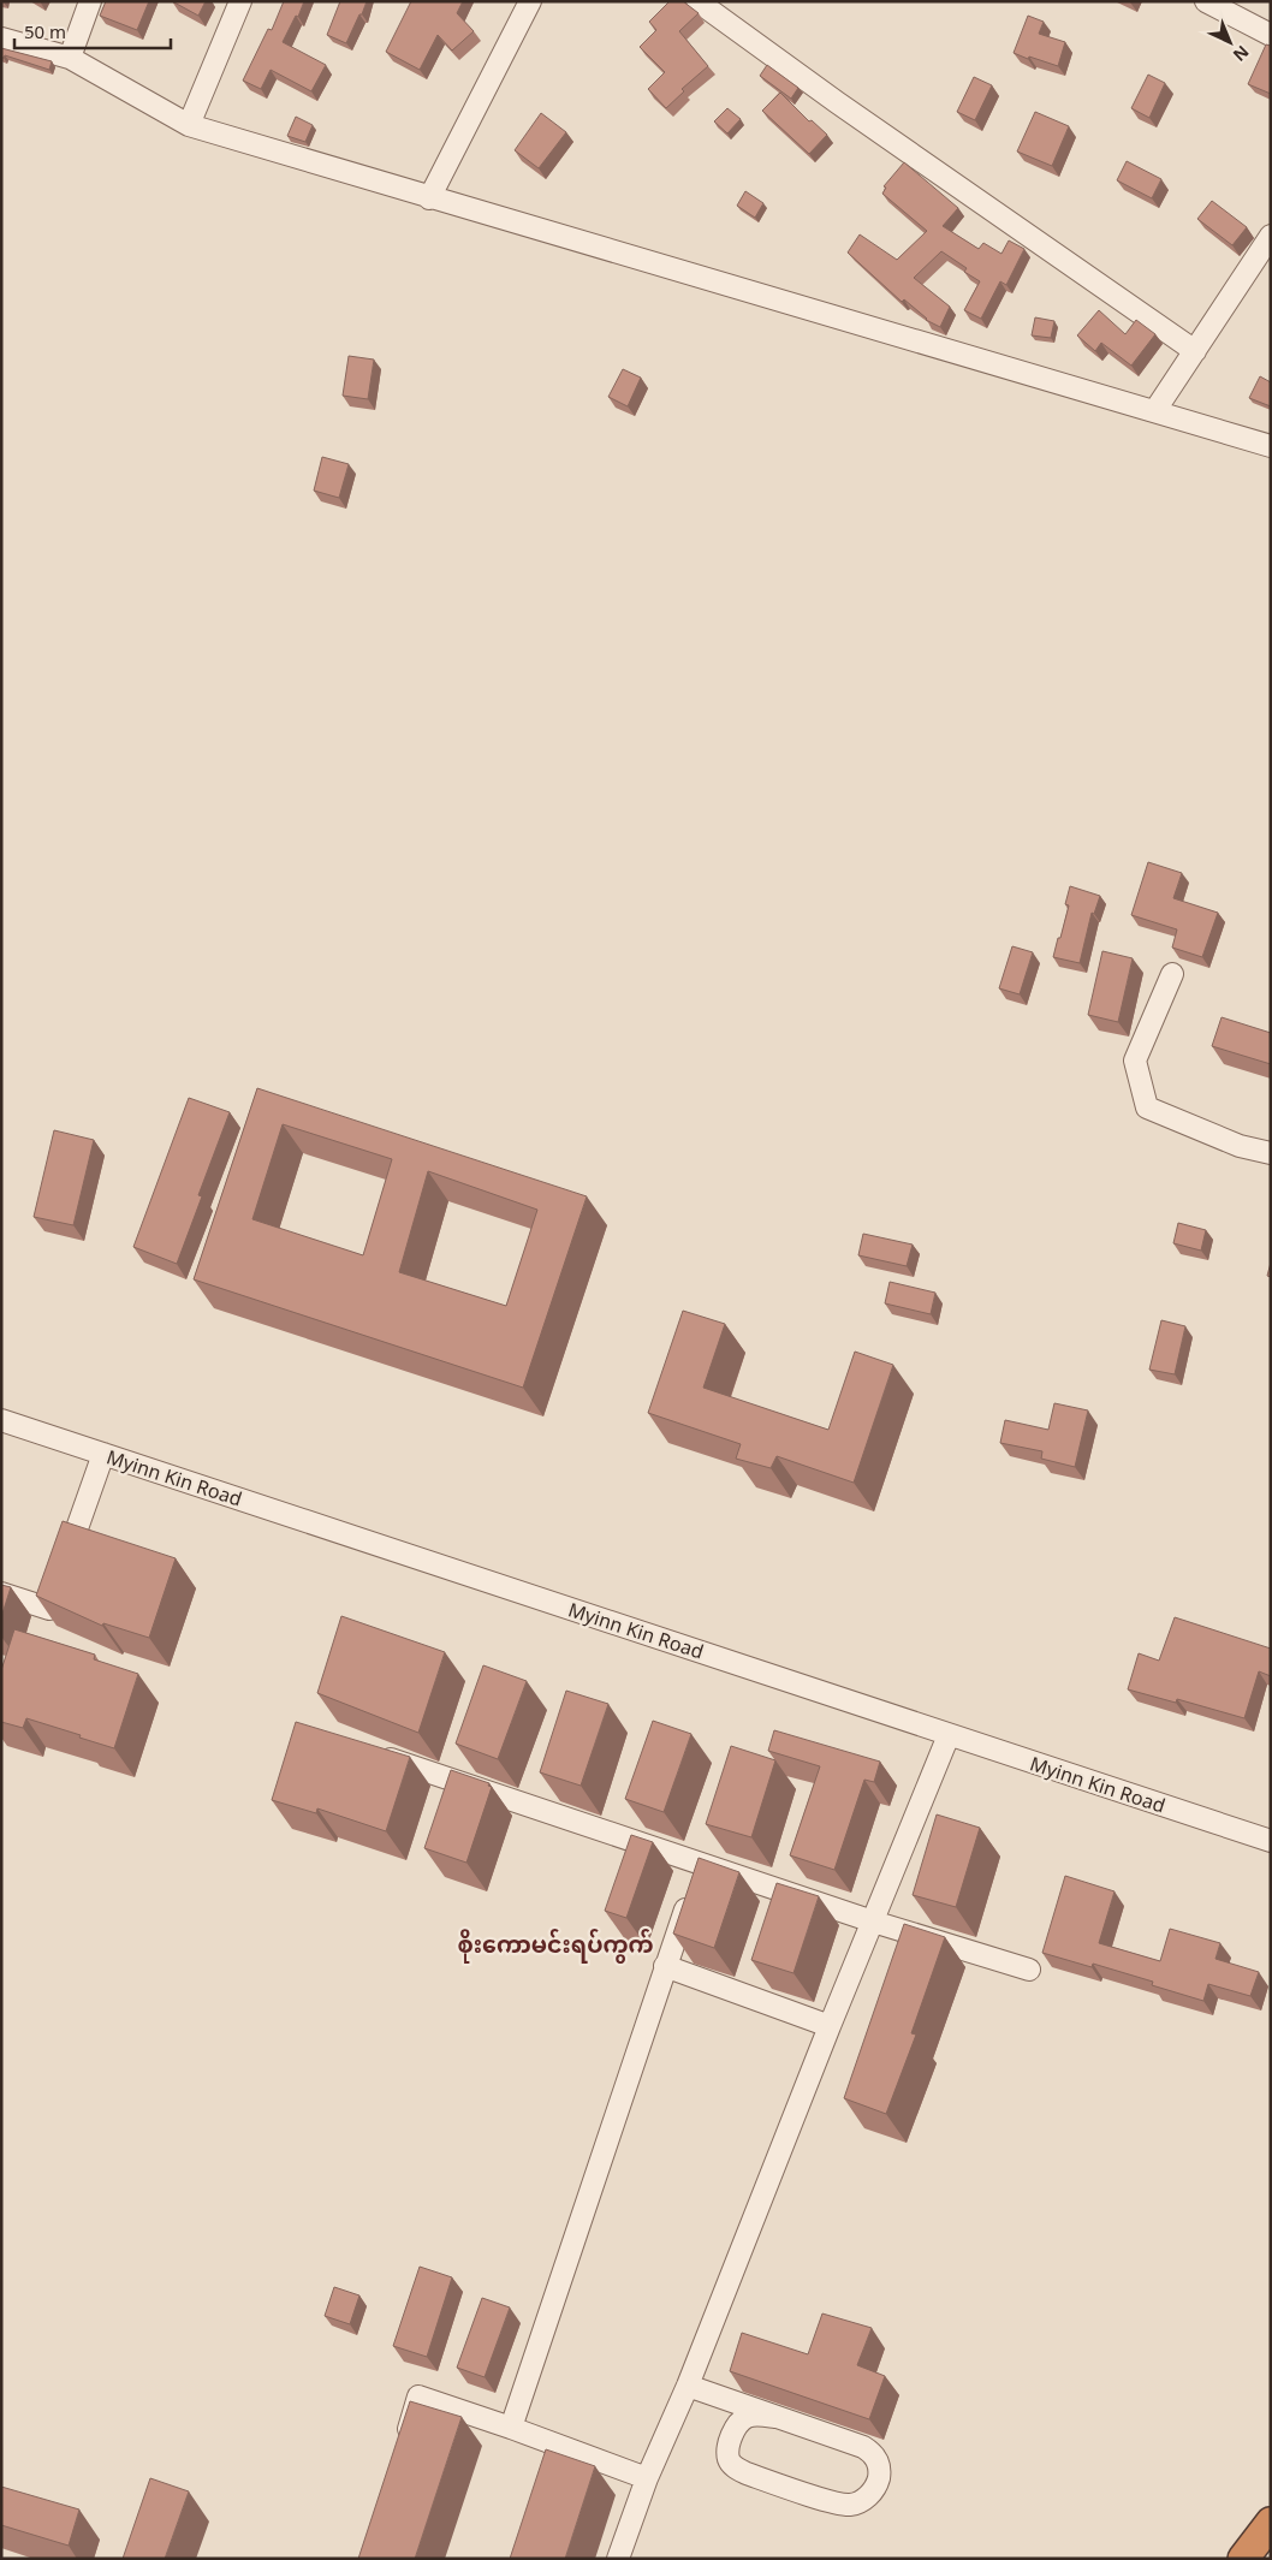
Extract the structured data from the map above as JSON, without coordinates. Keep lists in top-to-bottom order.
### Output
{
  "streets": {
    "street": ["Myinn Kin Road"]
  },
  "districts": ["စိုးကောမင်းရပ်ကွက်"],
  "scale_bar": "50 m",
  "north": "bottom right"
}
